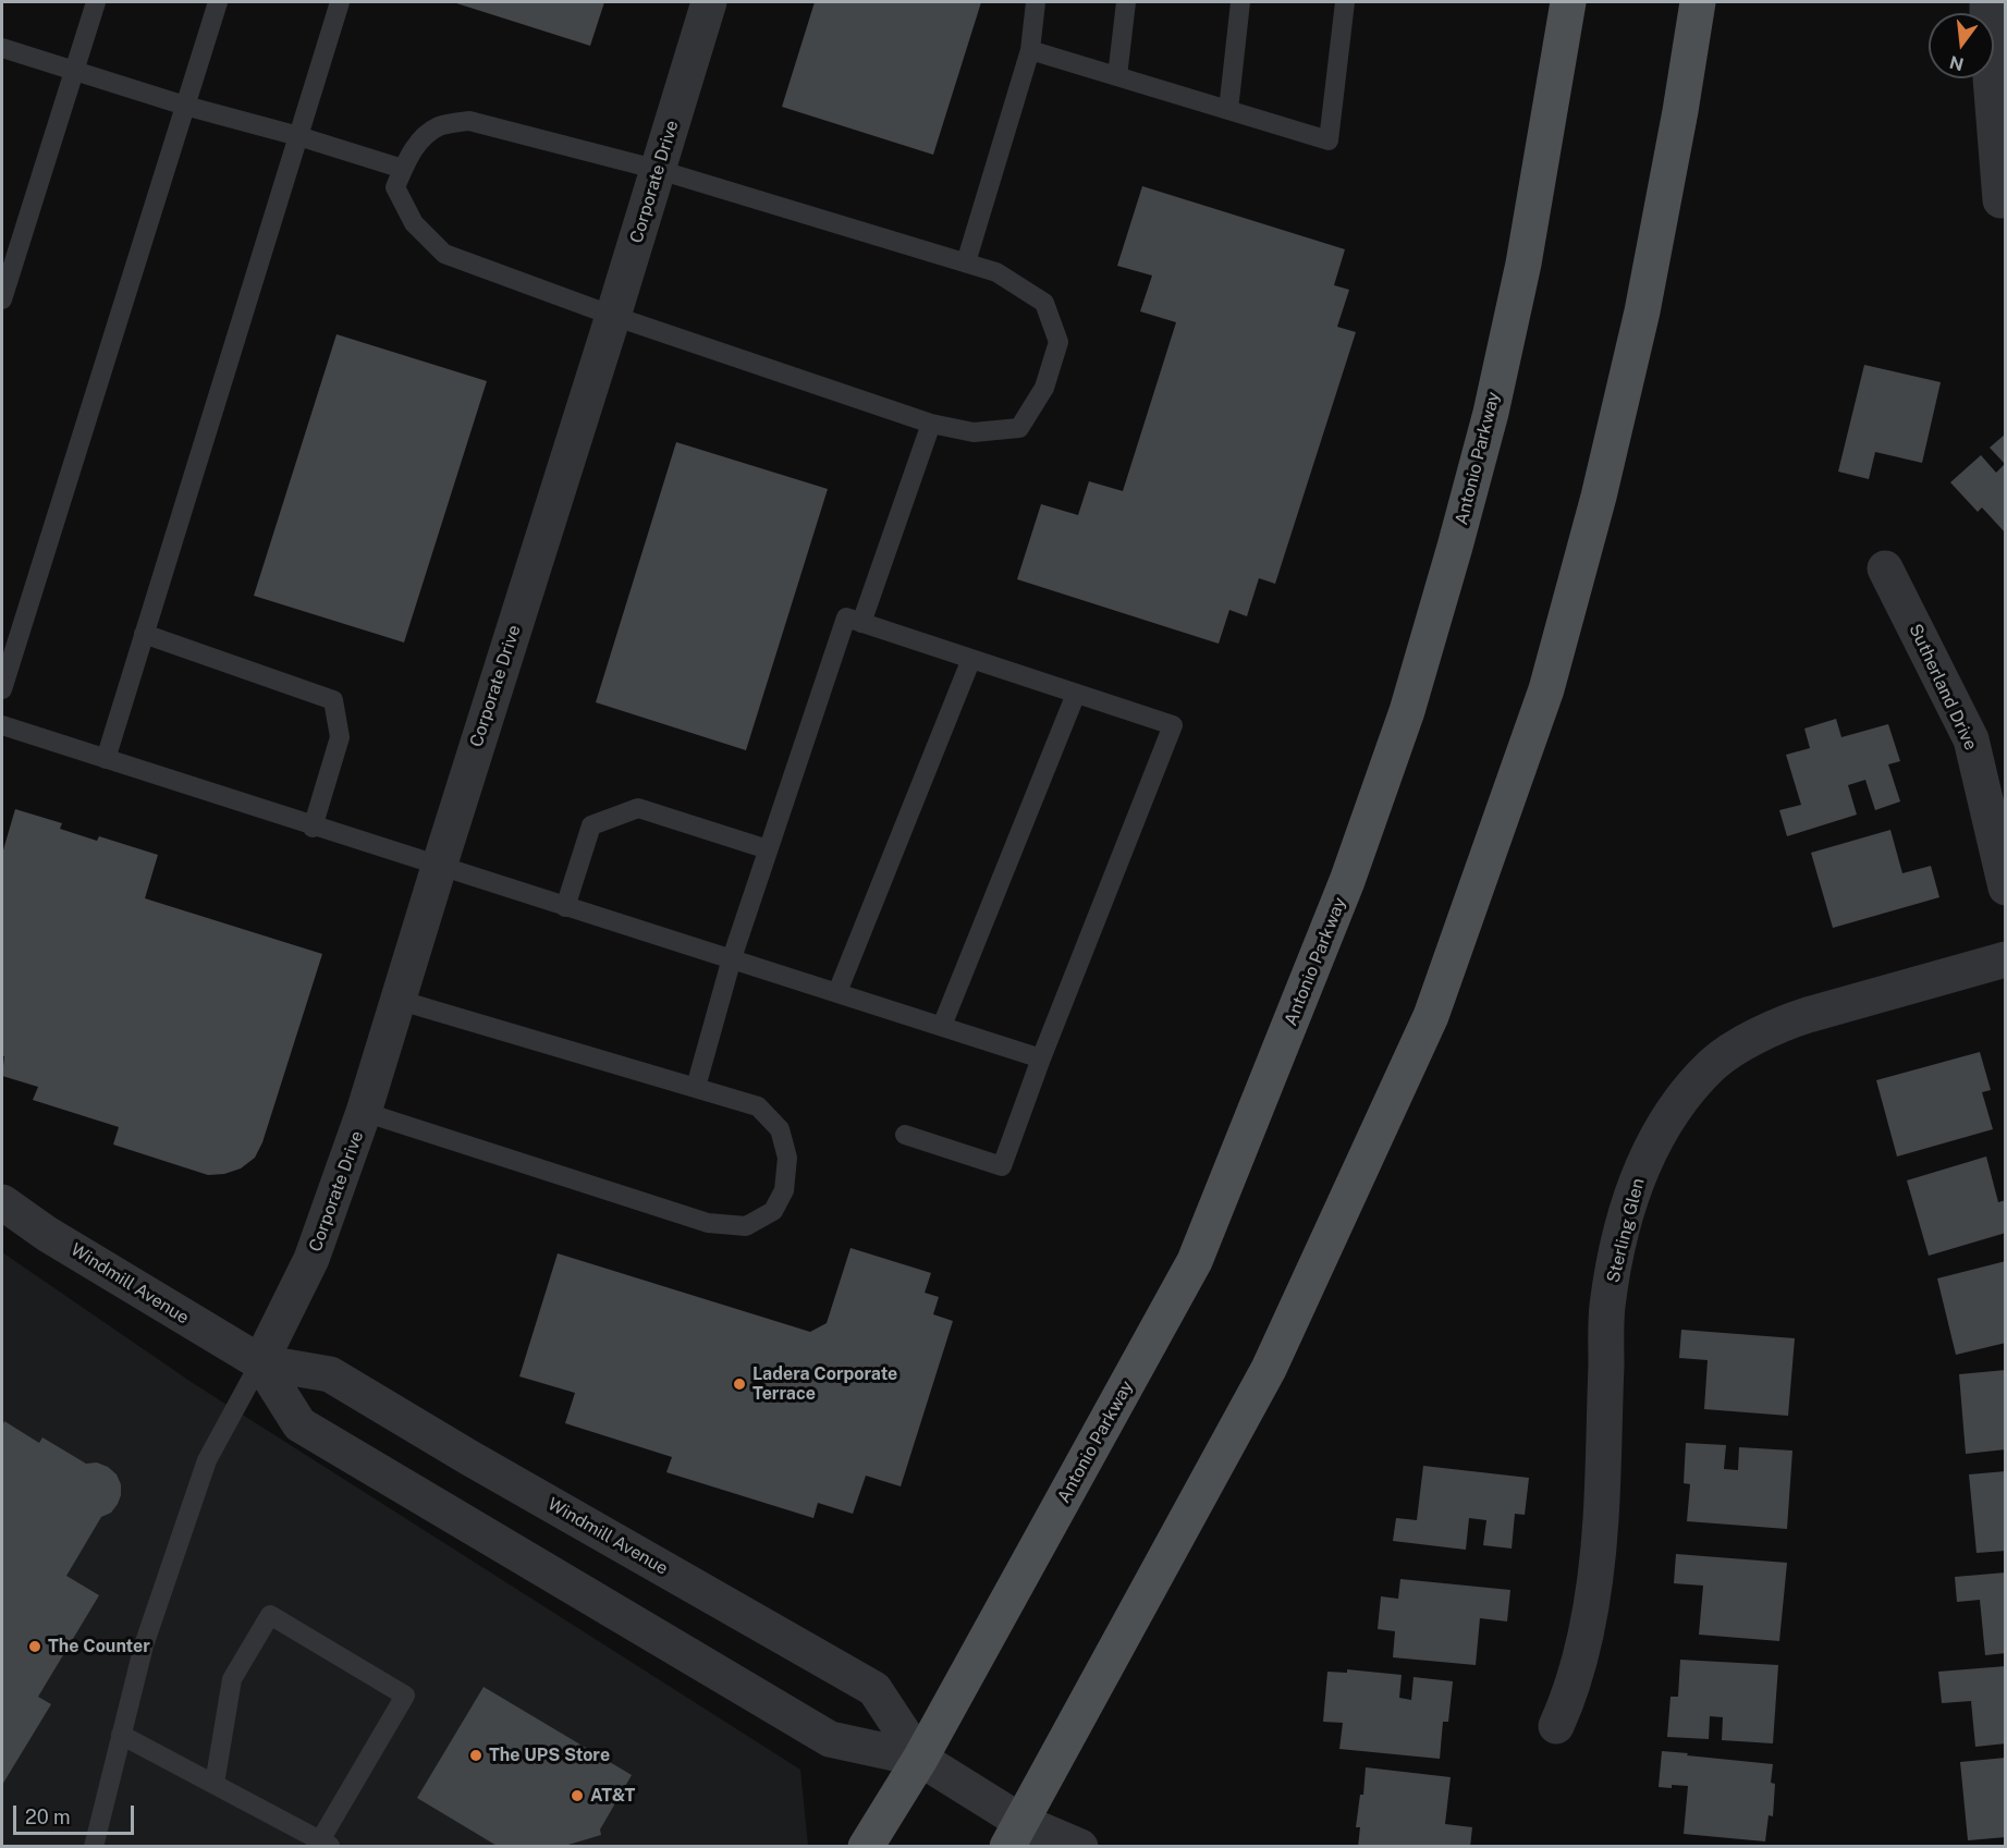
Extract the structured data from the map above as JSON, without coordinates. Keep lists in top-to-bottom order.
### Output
{
  "streets": {
    "main road": ["Antonio Parkway"],
    "street": [
      "Corporate Drive",
      "Sutherland Drive",
      "Sterling Glen",
      "Windmill Avenue"
    ]
  },
  "crossings": [
    ["Corporate Drive", "Windmill Avenue"],
    ["Antonio Parkway", "Windmill Avenue"]
  ],
  "places": [
    "Ladera Corporate Terrace",
    "The Counter",
    "The UPS Store",
    "AT&T"
  ],
  "scale_bar": "20 m",
  "north": "bottom"
}
